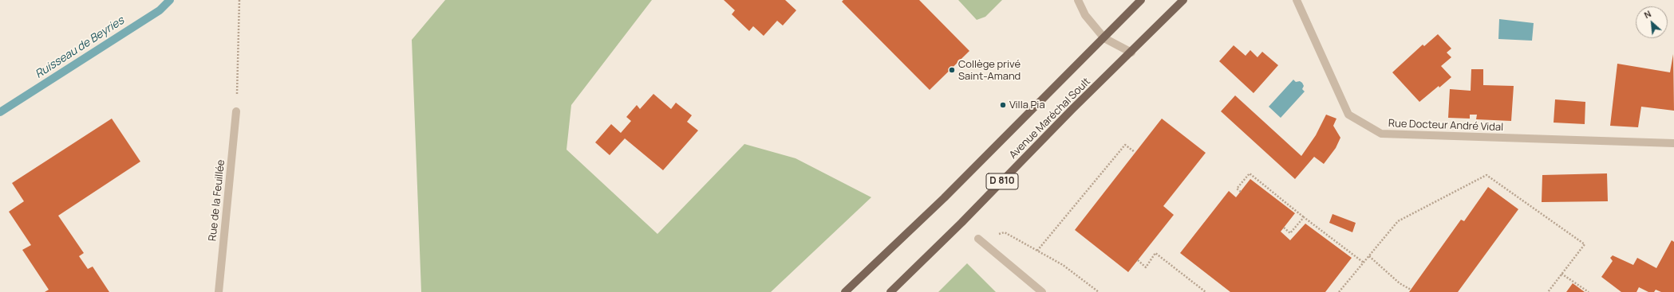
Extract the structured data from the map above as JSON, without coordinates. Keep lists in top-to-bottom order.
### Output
{
  "streets": {
    "main road": ["Avenue Maréchal Soult", "D 810"],
    "street": ["Rue Docteur André Vidal", "Rue de la Feuillée"]
  },
  "water": ["Ruisseau de Beyries"],
  "places": ["Collège privé Saint-Amand", "Villa Pia"],
  "north": "top left"
}
